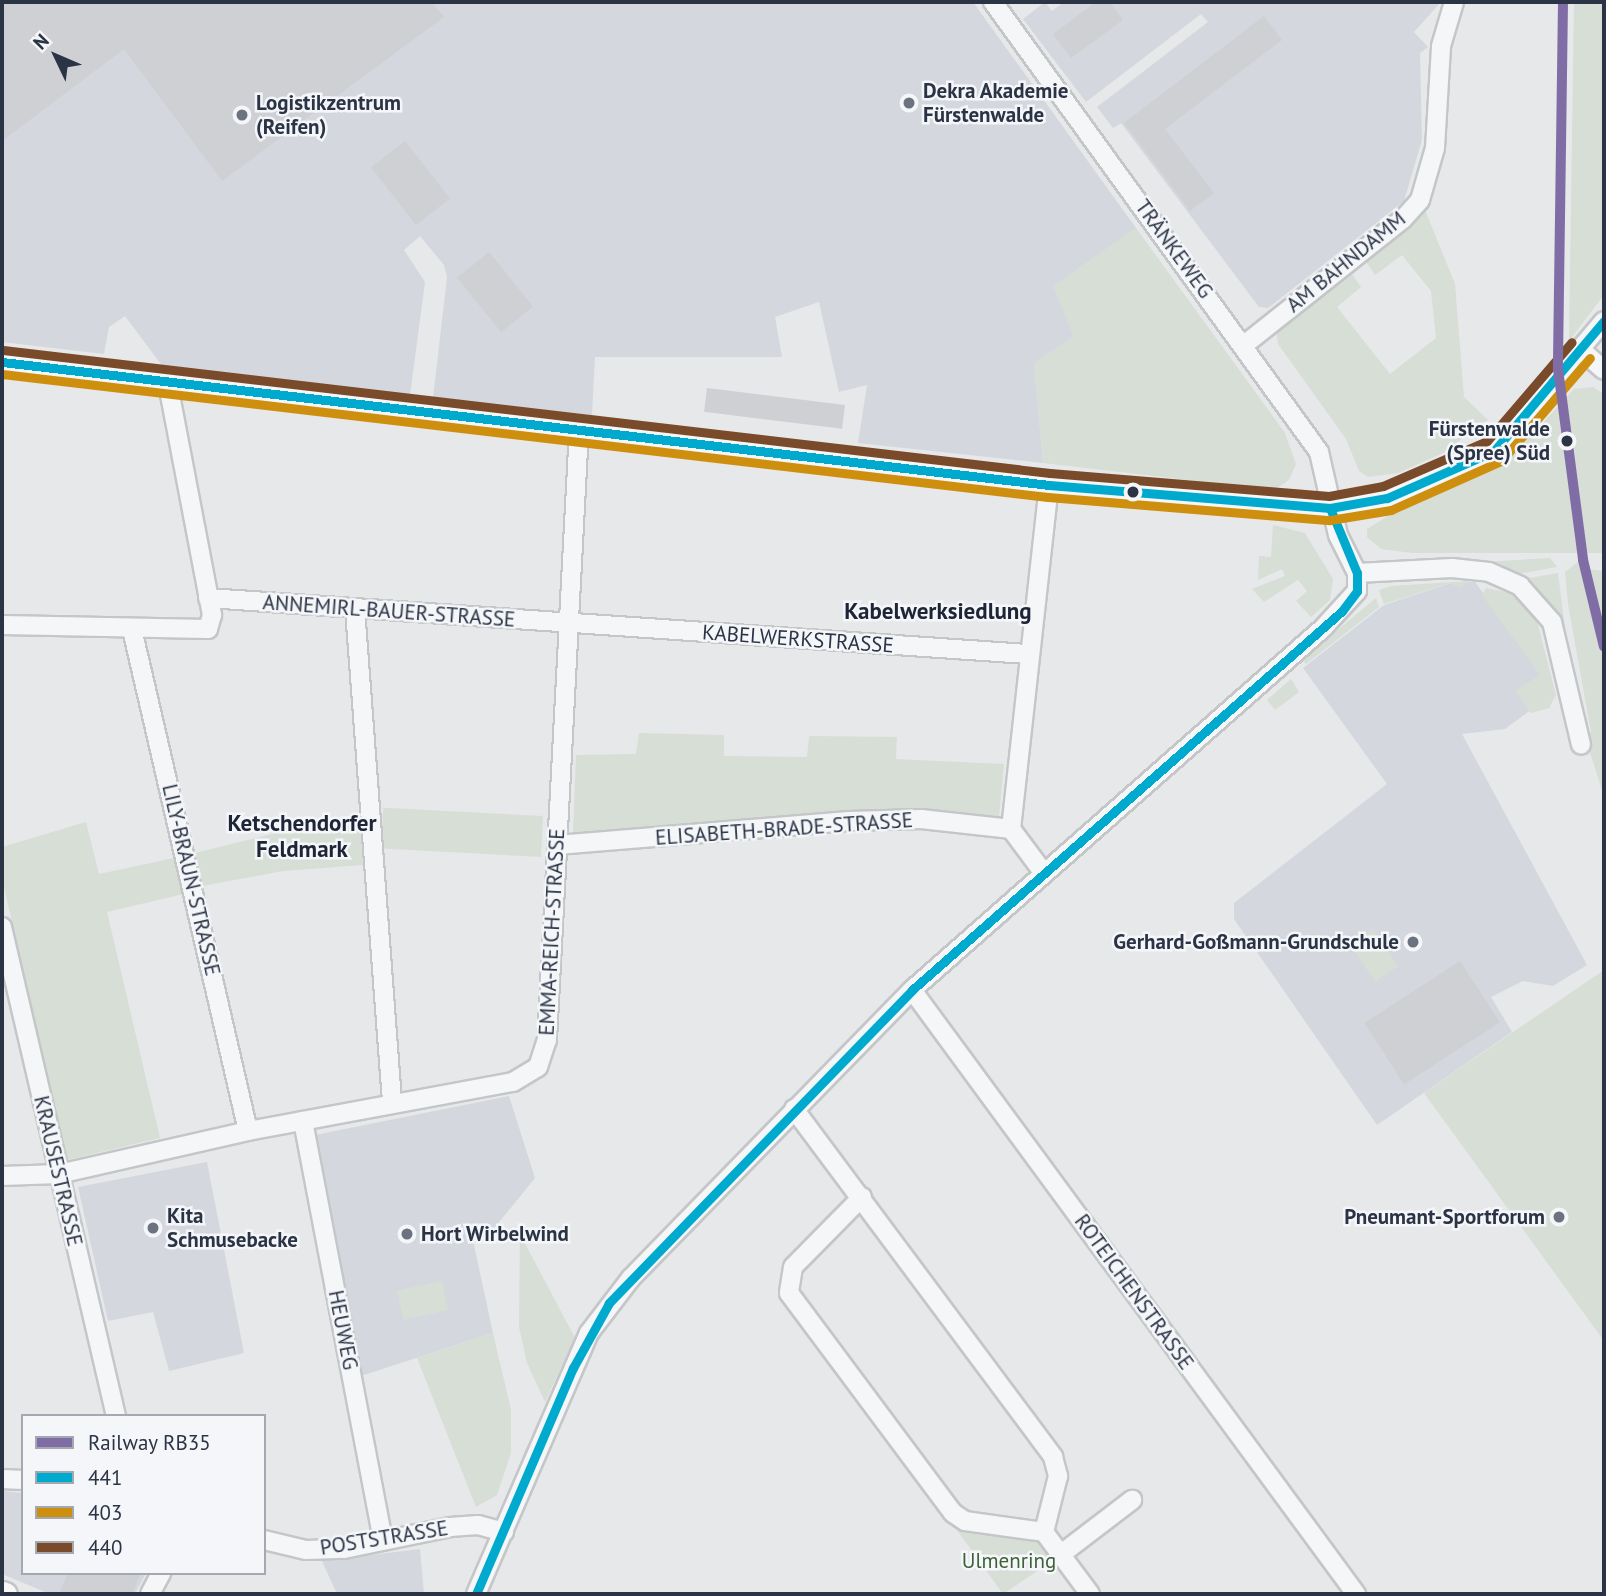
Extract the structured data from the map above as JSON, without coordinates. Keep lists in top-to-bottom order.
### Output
{
  "streets": {
    "street": [
      "TRÄNKEWEG",
      "AM BAHNDAMM",
      "ANNEMIRL-BAUER-STRASSE",
      "KABELWERKSTRASSE",
      "ELISABETH-BRADE-STRASSE",
      "LILY-BRAUN-STRASSE",
      "EMMA-REICH-STRASSE",
      "KRAUSESTRASSE",
      "ROTEICHENSTRASSE",
      "HEUWEG",
      "POSTSTRASSE"
    ]
  },
  "crossings": [
    ["TRÄNKEWEG", "AM BAHNDAMM"],
    ["ANNEMIRL-BAUER-STRASSE", "KABELWERKSTRASSE"],
    ["ANNEMIRL-BAUER-STRASSE", "EMMA-REICH-STRASSE"],
    ["KABELWERKSTRASSE", "EMMA-REICH-STRASSE"],
    ["ELISABETH-BRADE-STRASSE", "EMMA-REICH-STRASSE"],
    ["LILY-BRAUN-STRASSE", "EMMA-REICH-STRASSE"],
    ["EMMA-REICH-STRASSE", "KRAUSESTRASSE"],
    ["EMMA-REICH-STRASSE", "HEUWEG"],
    ["HEUWEG", "POSTSTRASSE"]
  ],
  "districts": ["Kabelwerksiedlung", "Ketschendorfer Feldmark"],
  "parks": ["Ulmenring"],
  "places": [
    "Dekra Akademie Fürstenwalde",
    "Logistikzentrum (Reifen)",
    "Fürstenwalde (Spree) Süd",
    "Gerhard-Goßmann-Grundschule",
    "Pneumant-Sportforum",
    "Kita Schmusebacke",
    "Hort Wirbelwind"
  ],
  "lines": [
    "rail line RB35",
    "transit line 441",
    "transit line 440",
    "transit line 403"
  ],
  "legend": [
    "Railway RB35",
    "441",
    "403",
    "440"
  ],
  "north": "top left"
}
